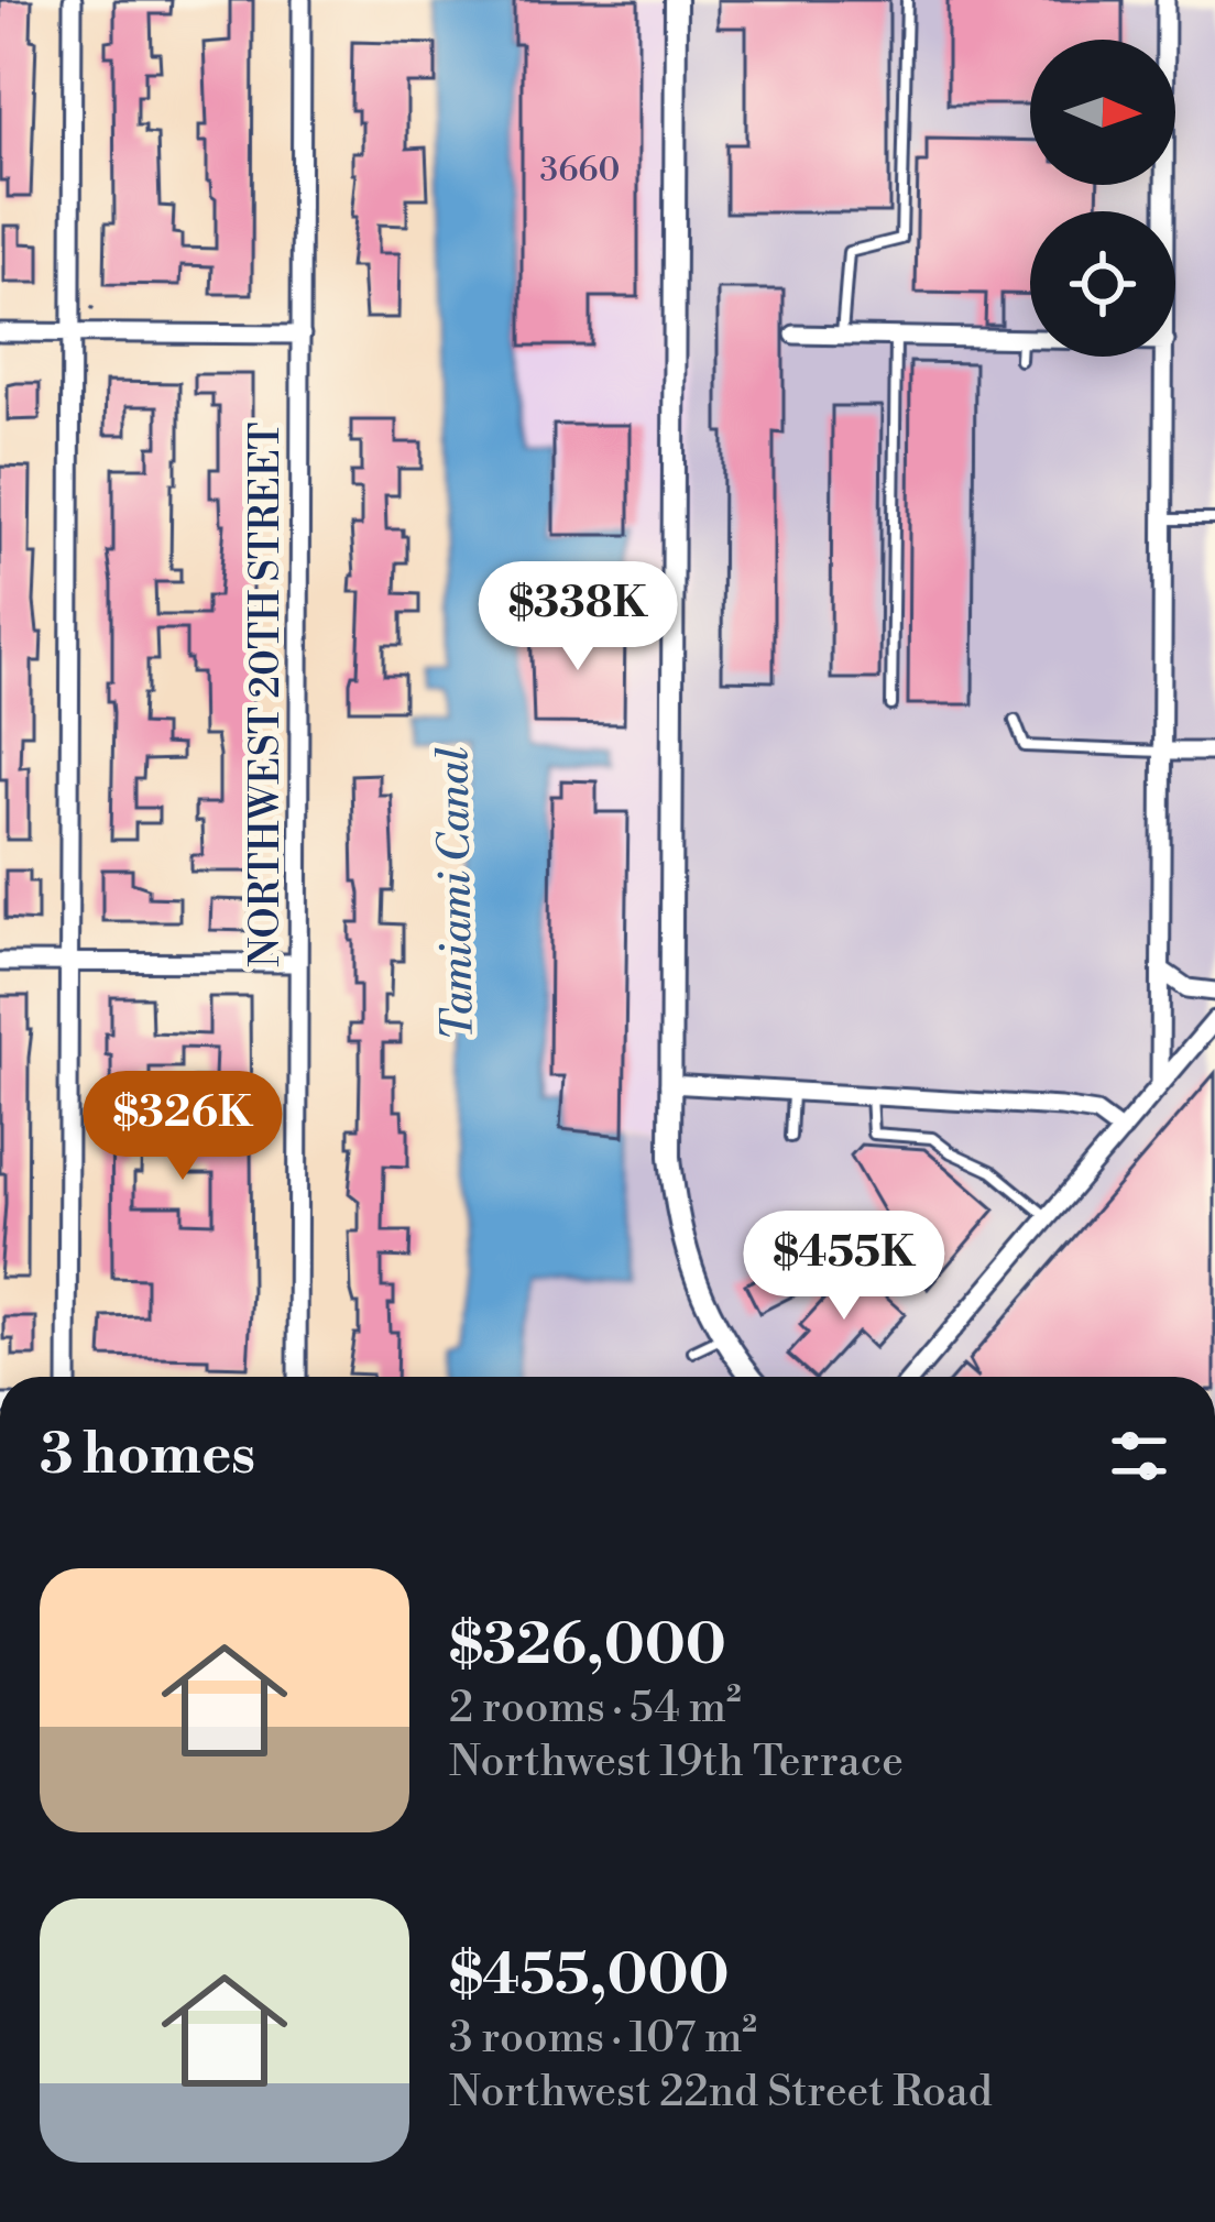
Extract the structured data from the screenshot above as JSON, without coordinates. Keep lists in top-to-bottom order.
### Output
{
  "streets": {
    "street": ["NORTHWEST 20TH STREET"]
  },
  "water": ["Tamiami Canal"],
  "house_numbers": ["3660"],
  "north": "right",
  "page": {
    "price": ["$338K", "$326K", "$455K"],
    "heading": "3 homes",
    "list": [
      {
        "name": "$326,000",
        "note": "2 rooms · 54 m² · Northwest 19th Terrace"
      },
      {
        "name": "$455,000",
        "note": "3 rooms · 107 m² · Northwest 22nd Street Road"
      }
    ]
  }
}
